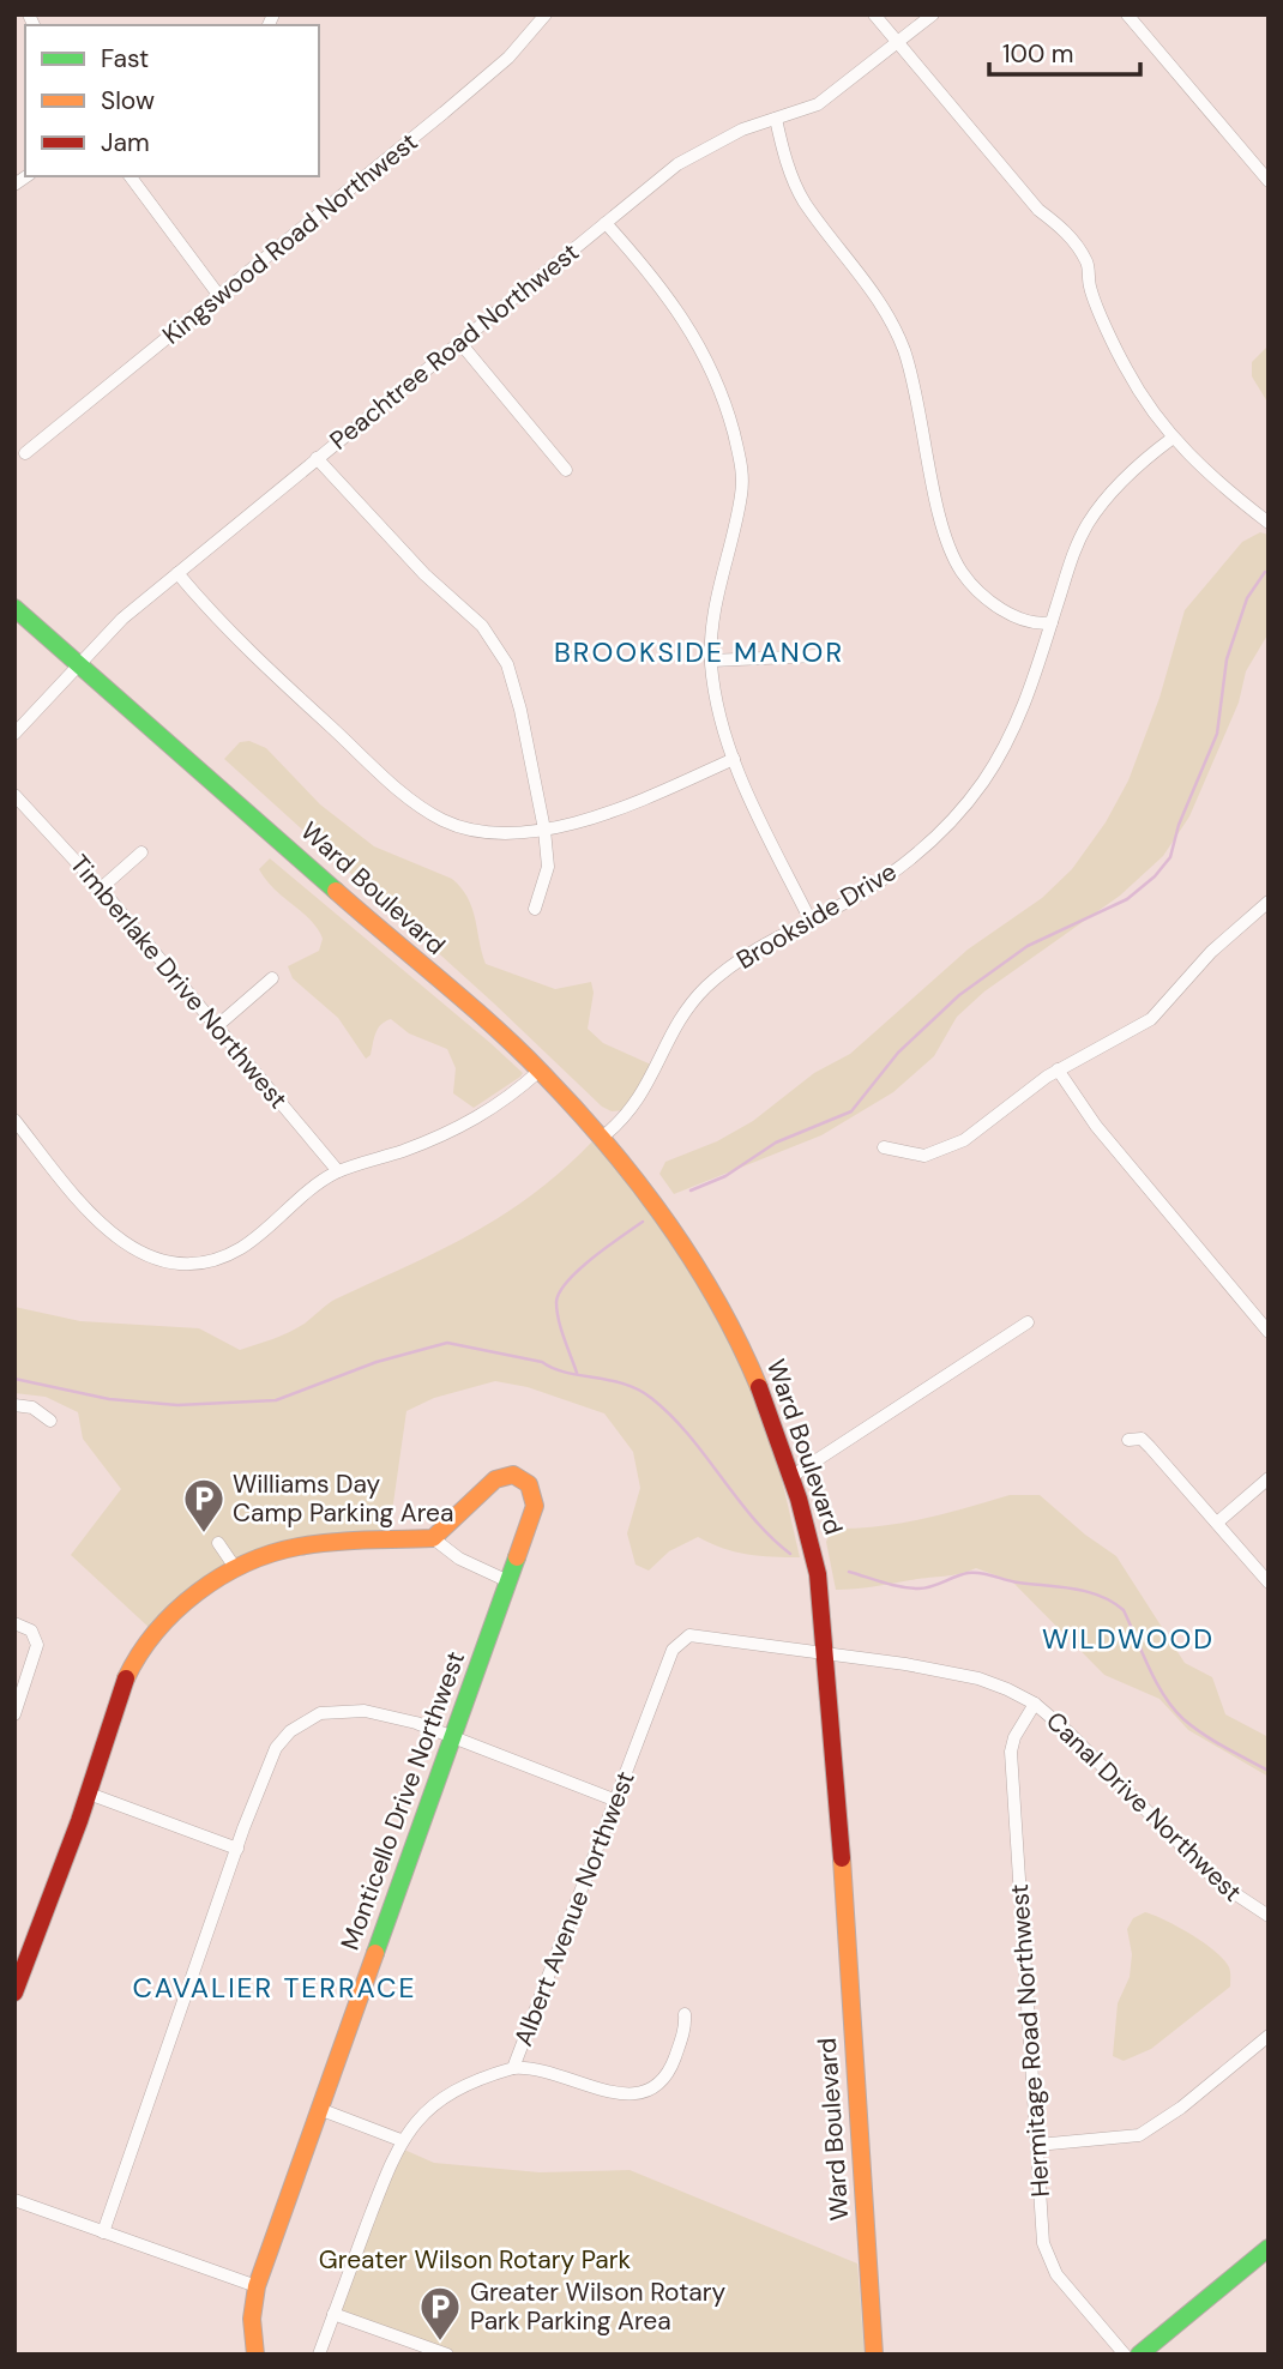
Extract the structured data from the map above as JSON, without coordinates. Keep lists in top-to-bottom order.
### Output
{
  "streets": {
    "main road": ["Ward Boulevard", "Monticello Drive Northwest"],
    "street": [
      "Kingswood Road Northwest",
      "Peachtree Road Northwest",
      "Brookside Drive",
      "Timberlake Drive Northwest",
      "Canal Drive Northwest",
      "Albert Avenue Northwest",
      "Hermitage Road Northwest"
    ]
  },
  "crossings": [
    ["Peachtree Road Northwest", "Ward Boulevard"],
    ["Ward Boulevard", "Brookside Drive"],
    ["Ward Boulevard", "Canal Drive Northwest"],
    ["Ward Boulevard", "Albert Avenue Northwest"],
    ["Canal Drive Northwest", "Albert Avenue Northwest"],
    ["Canal Drive Northwest", "Hermitage Road Northwest"]
  ],
  "districts": ["BROOKSIDE MANOR", "WILDWOOD", "CAVALIER TERRACE"],
  "parks": ["Greater Wilson Rotary Park"],
  "places": {
    "parking": ["Williams Day Camp Parking Area", "Greater Wilson Rotary Park Parking Area"]
  },
  "legend": ["Fast", "Slow", "Jam"],
  "scale_bar": "100 m"
}
